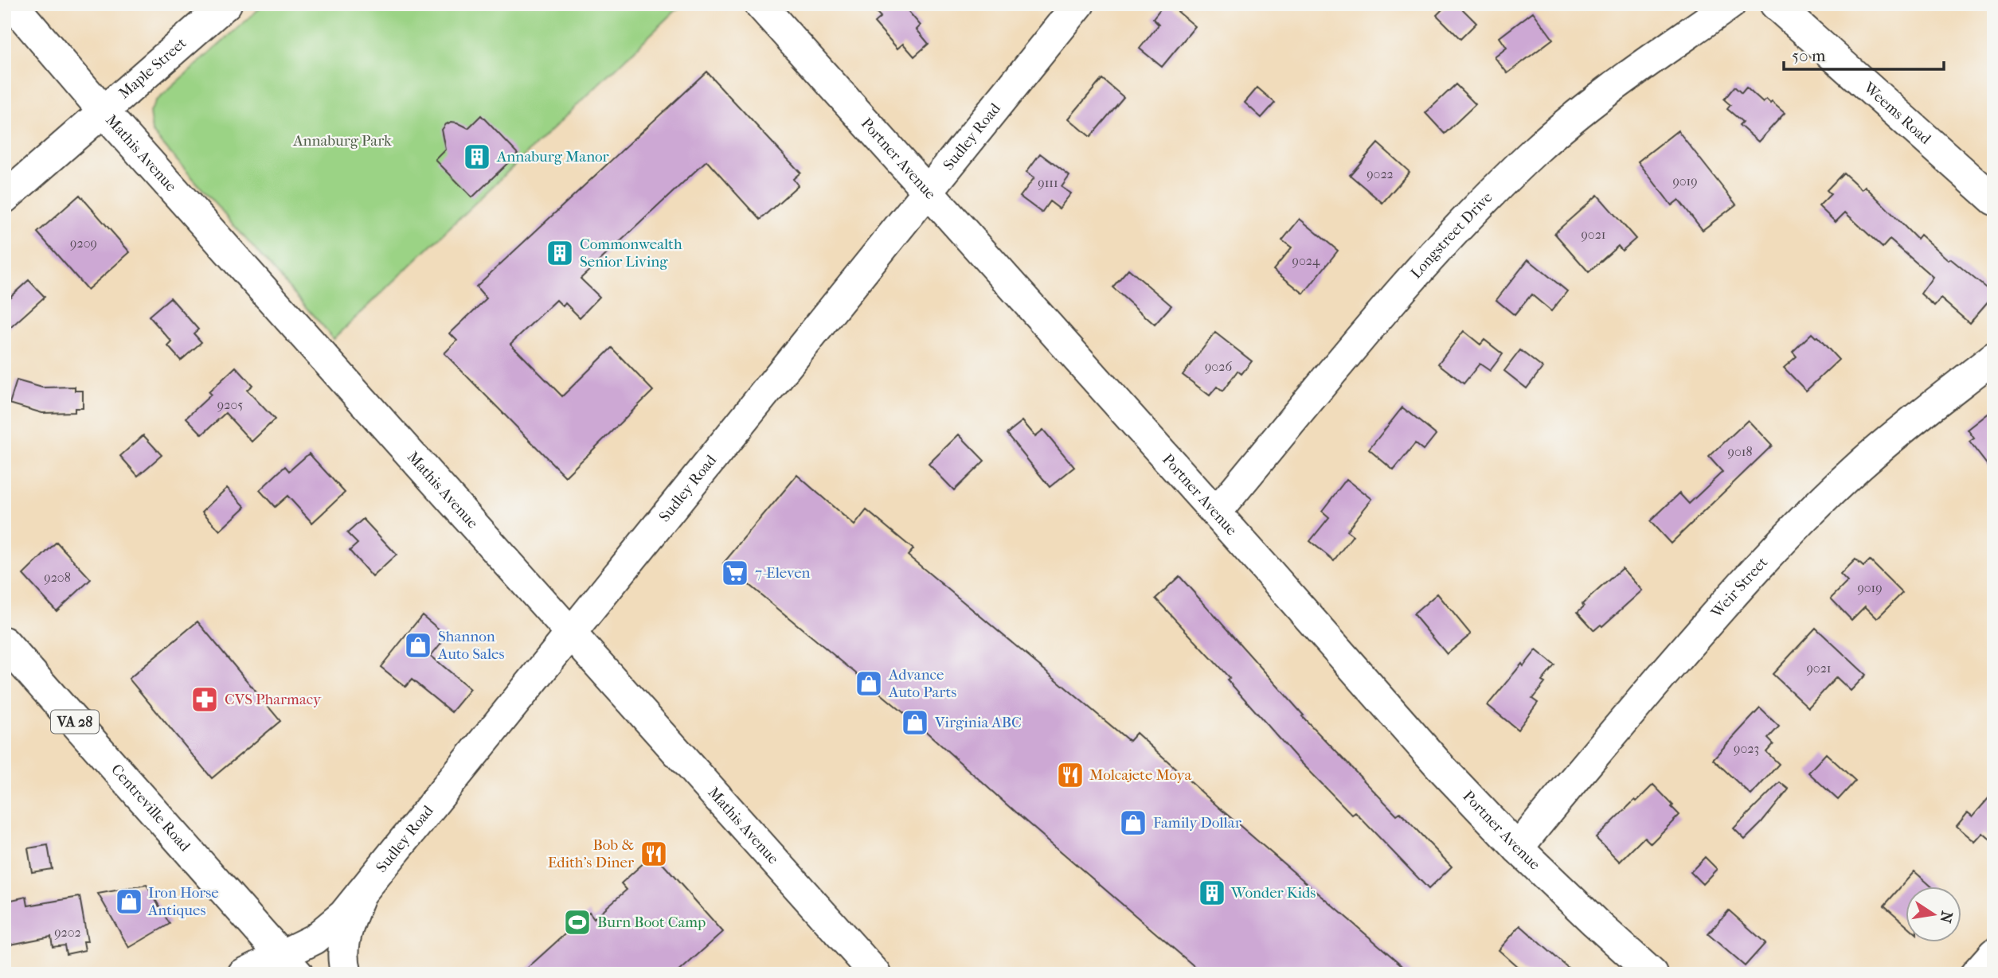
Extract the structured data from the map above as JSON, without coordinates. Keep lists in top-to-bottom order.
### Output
{
  "streets": {
    "main road": [
      "Maple Street",
      "Weems Road",
      "Sudley Road",
      "Mathis Avenue",
      "Portner Avenue",
      "Longstreet Drive",
      "Weir Street",
      "VA 28",
      "Centreville Road"
    ]
  },
  "crossings": [
    ["Maple Street", "Mathis Avenue"],
    ["Sudley Road", "Mathis Avenue"],
    ["Sudley Road", "Portner Avenue"],
    ["Sudley Road", "Centreville Road"],
    ["Portner Avenue", "Longstreet Drive"],
    ["Portner Avenue", "Weir Street"]
  ],
  "parks": ["Annaburg Park"],
  "places": {
    "building": ["Annaburg Manor", "Commonwealth Senior Living", "Wonder Kids"],
    "supermarket": ["7-Eleven"],
    "shop": [
      "Shannon Auto Sales",
      "Advance Auto Parts",
      "Virginia ABC",
      "Family Dollar",
      "Iron Horse Antiques"
    ],
    "pharmacy": ["CVS Pharmacy"],
    "restaurant": ["Molcajete Moya", "Bob & Edith's Diner"],
    "sports": ["Burn Boot Camp"]
  },
  "house_numbers": [
    "9022",
    "9019",
    "9111",
    "9021",
    "9209",
    "9024",
    "9026",
    "9205",
    "9018",
    "9208",
    "9019",
    "9021",
    "9023",
    "9202"
  ],
  "scale_bar": "50 m",
  "north": "right"
}
